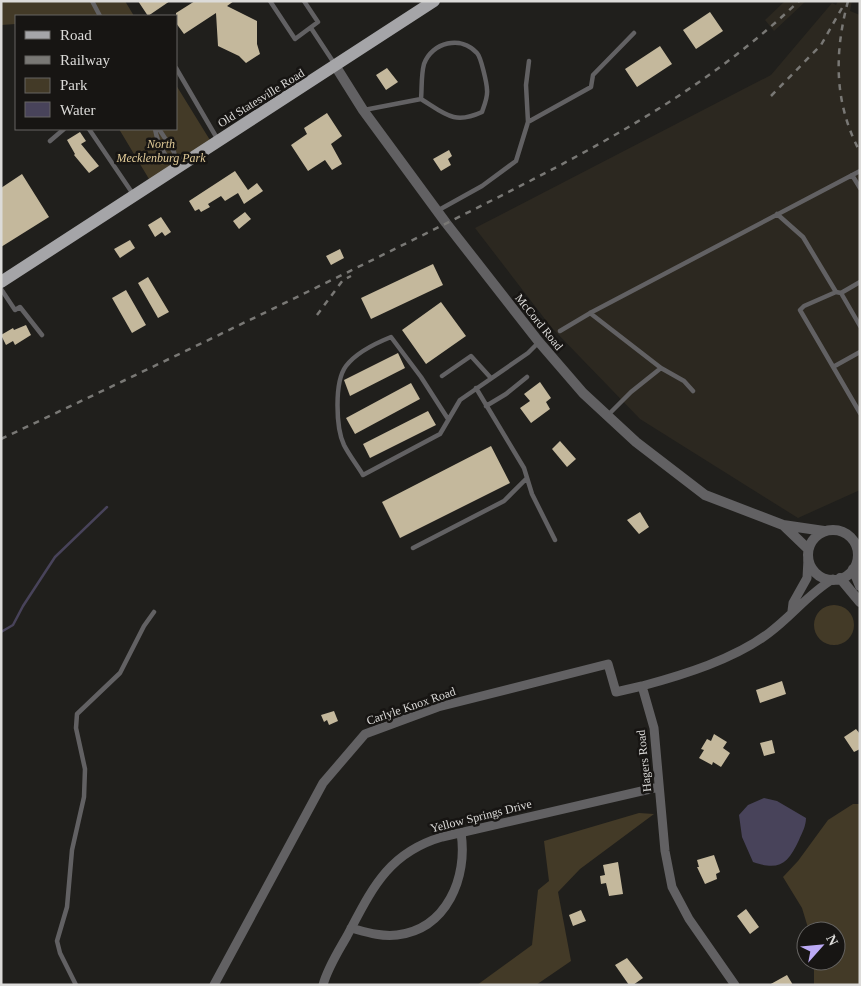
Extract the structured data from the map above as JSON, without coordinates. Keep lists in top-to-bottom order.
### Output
{
  "streets": {
    "main road": ["Old Statesville Road"],
    "street": [
      "McCord Road",
      "Carlyle Knox Road",
      "Hagers Road",
      "Yellow Springs Drive"
    ]
  },
  "crossings": [
    ["Old Statesville Road", "McCord Road"],
    ["Carlyle Knox Road", "Hagers Road"],
    ["Hagers Road", "Yellow Springs Drive"]
  ],
  "parks": ["North Mecklenburg Park"],
  "legend": [
    "Road",
    "Railway",
    "Park",
    "Water"
  ],
  "north": "top right"
}
